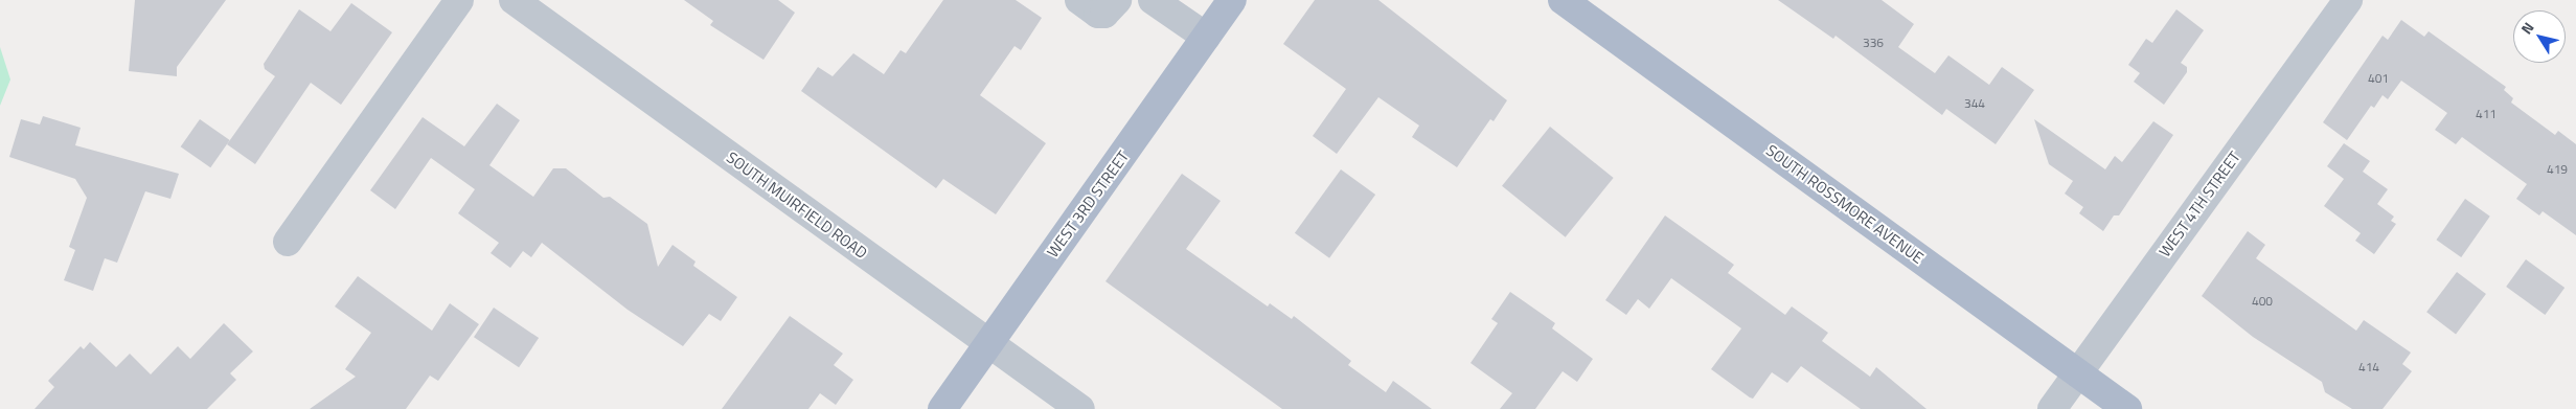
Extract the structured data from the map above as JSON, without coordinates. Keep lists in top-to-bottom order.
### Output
{
  "streets": {
    "main road": ["WEST 3RD STREET", "SOUTH ROSSMORE AVENUE"],
    "street": ["WEST 4TH STREET", "SOUTH MUIRFIELD ROAD"]
  },
  "crossings": [
    ["WEST 3RD STREET", "SOUTH MUIRFIELD ROAD"],
    ["SOUTH ROSSMORE AVENUE", "WEST 4TH STREET"]
  ],
  "house_numbers": [
    "336",
    "401",
    "344",
    "411",
    "419",
    "400",
    "414"
  ],
  "north": "top left"
}
